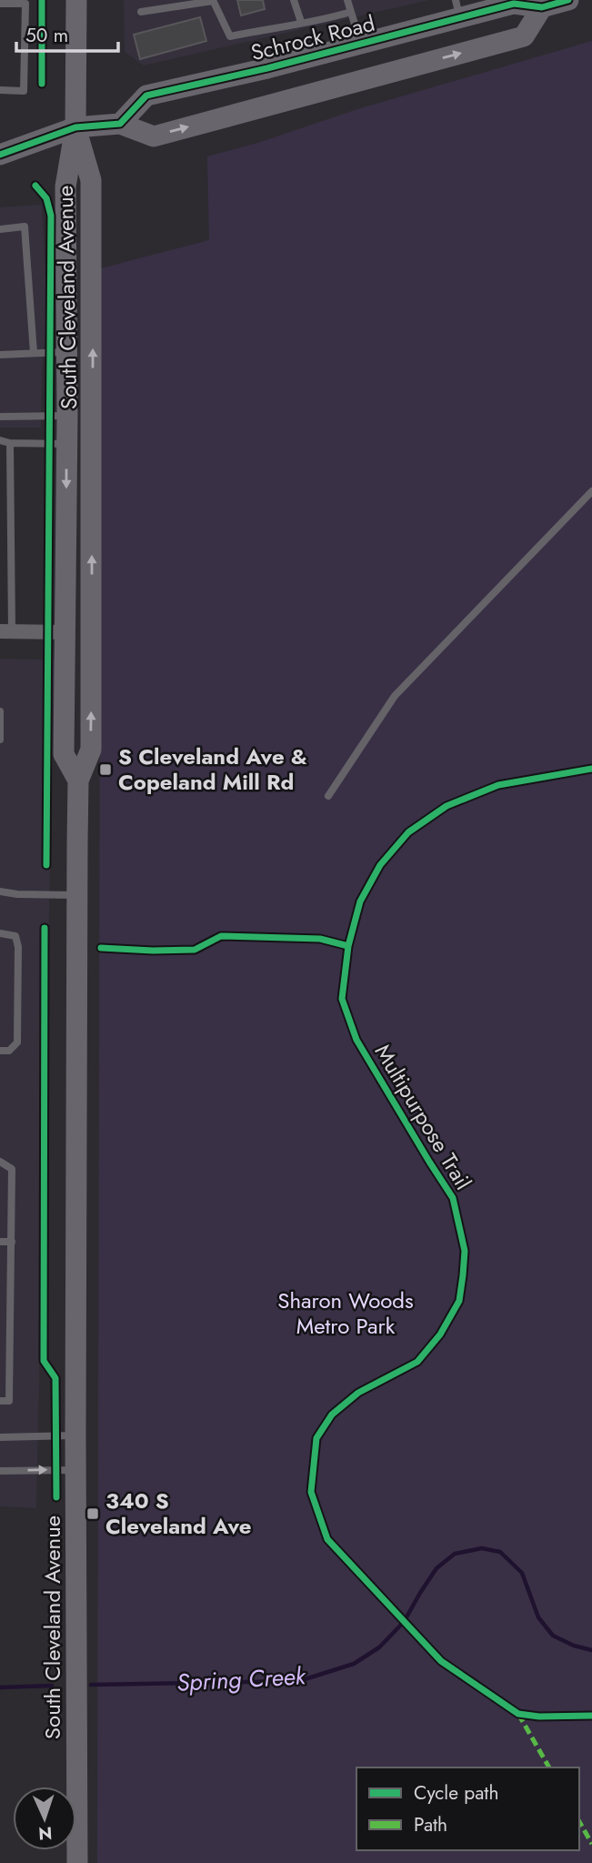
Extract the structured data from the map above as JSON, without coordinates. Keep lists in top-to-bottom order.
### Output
{
  "streets": {
    "main road": ["Schrock Road", "South Cleveland Avenue"],
    "cycle path": ["Multipurpose Trail"]
  },
  "water": ["Spring Creek"],
  "parks": ["Sharon Woods Metro Park"],
  "places": {
    "transit": ["S Cleveland Ave & Copeland Mill Rd", "340 S Cleveland Ave"]
  },
  "legend": ["Cycle path", "Path"],
  "scale_bar": "50 m",
  "north": "bottom"
}
